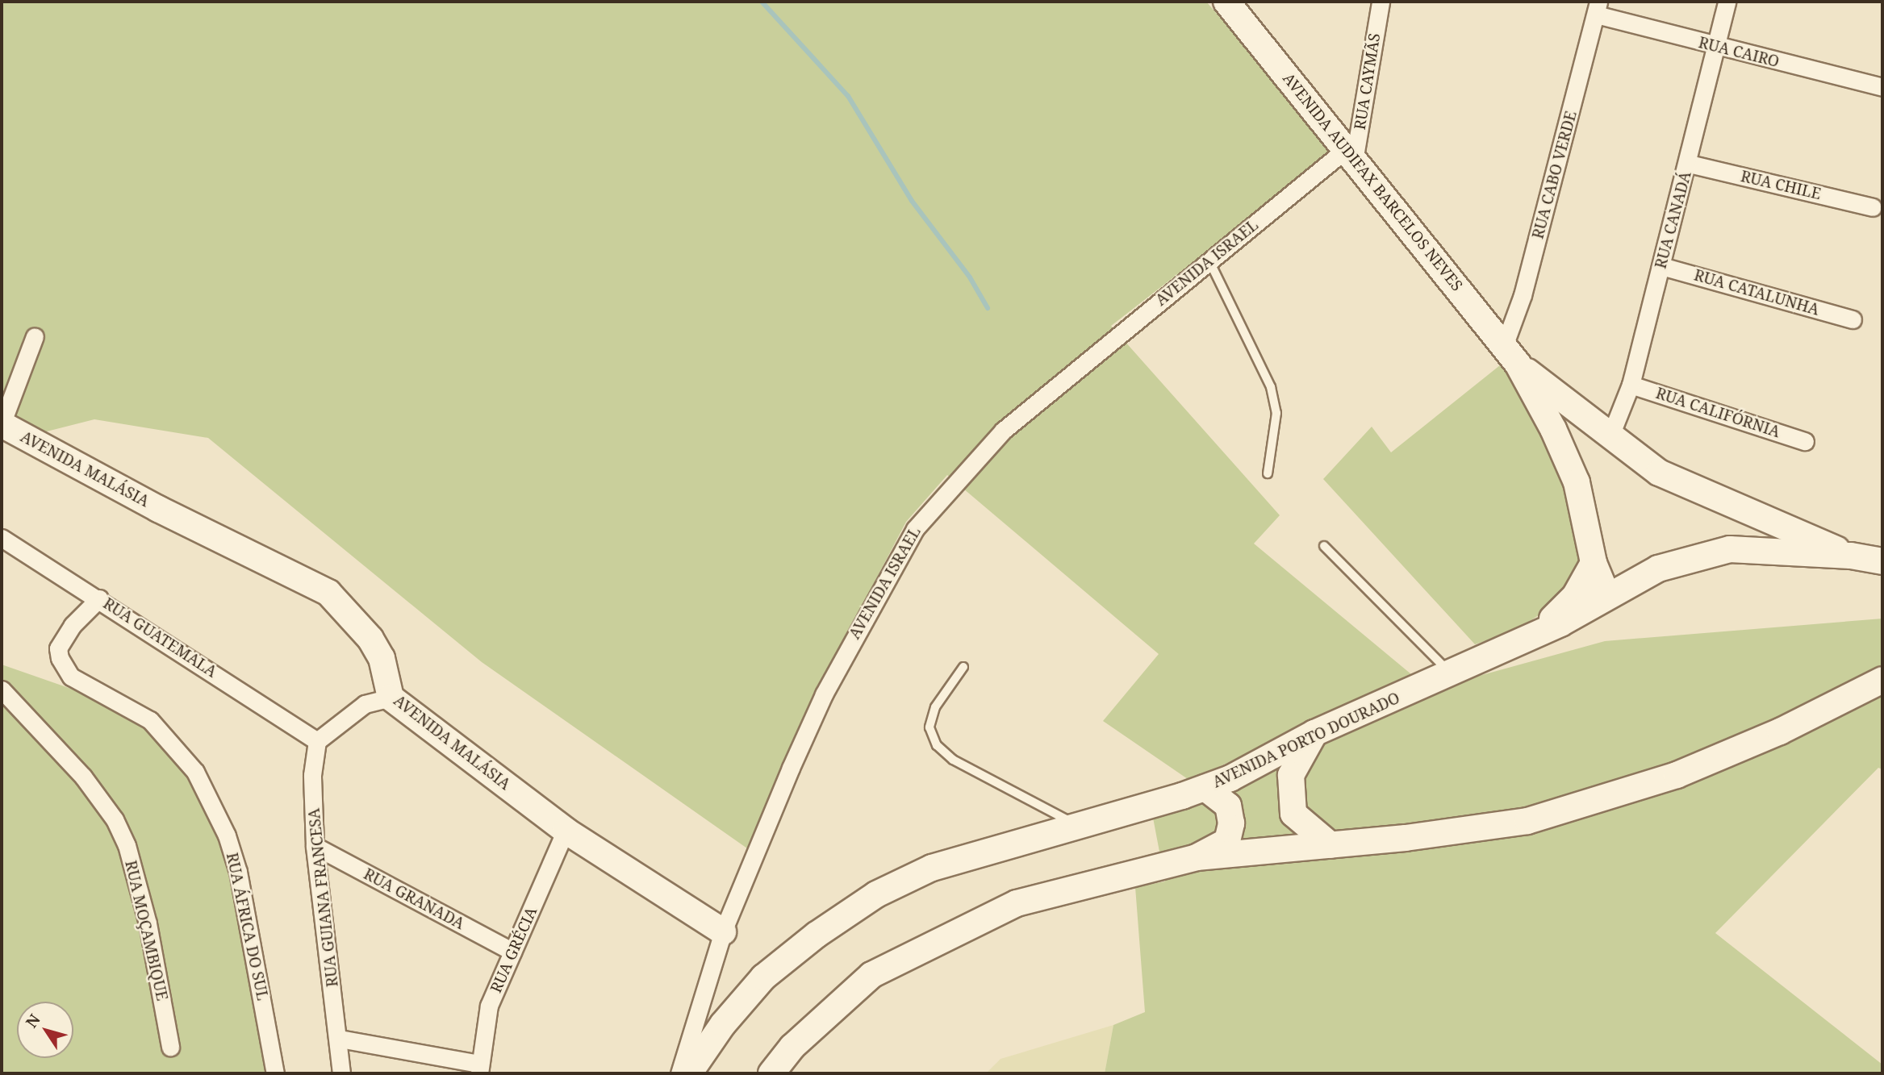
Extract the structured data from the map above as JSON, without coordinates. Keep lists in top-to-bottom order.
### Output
{
  "streets": {
    "main road": ["AVENIDA AUDIFAX BARCELOS NEVES", "AVENIDA MALÁSIA", "AVENIDA PORTO DOURADO"],
    "street": [
      "RUA CAIRO",
      "RUA CAYMÃS",
      "RUA CABO VERDE",
      "RUA CHILE",
      "RUA CANADÁ",
      "AVENIDA ISRAEL",
      "RUA CATALUNHA",
      "RUA CALIFÓRNIA",
      "RUA GUATEMALA",
      "RUA GUIANA FRANCESA",
      "RUA GRANADA",
      "RUA ÁFRICA DO SUL",
      "RUA MOÇAMBIQUE",
      "RUA GRÉCIA"
    ]
  },
  "crossings": [
    ["RUA CAIRO", "RUA CABO VERDE"],
    ["RUA CAIRO", "RUA CANADÁ"],
    ["RUA CAYMÃS", "AVENIDA AUDIFAX BARCELOS NEVES"],
    ["RUA CAYMÃS", "AVENIDA ISRAEL"],
    ["RUA CABO VERDE", "AVENIDA AUDIFAX BARCELOS NEVES"],
    ["AVENIDA AUDIFAX BARCELOS NEVES", "RUA CANADÁ"],
    ["AVENIDA AUDIFAX BARCELOS NEVES", "AVENIDA ISRAEL"],
    ["AVENIDA AUDIFAX BARCELOS NEVES", "AVENIDA PORTO DOURADO"],
    ["RUA CHILE", "RUA CANADÁ"],
    ["RUA CANADÁ", "RUA CATALUNHA"],
    ["RUA CANADÁ", "RUA CALIFÓRNIA"],
    ["AVENIDA ISRAEL", "AVENIDA MALÁSIA"],
    ["AVENIDA MALÁSIA", "RUA GRÉCIA"],
    ["RUA GUATEMALA", "RUA GUIANA FRANCESA"],
    ["RUA GUATEMALA", "RUA ÁFRICA DO SUL"],
    ["RUA GUIANA FRANCESA", "RUA GRANADA"],
    ["RUA GRANADA", "RUA GRÉCIA"]
  ],
  "north": "top left"
}
